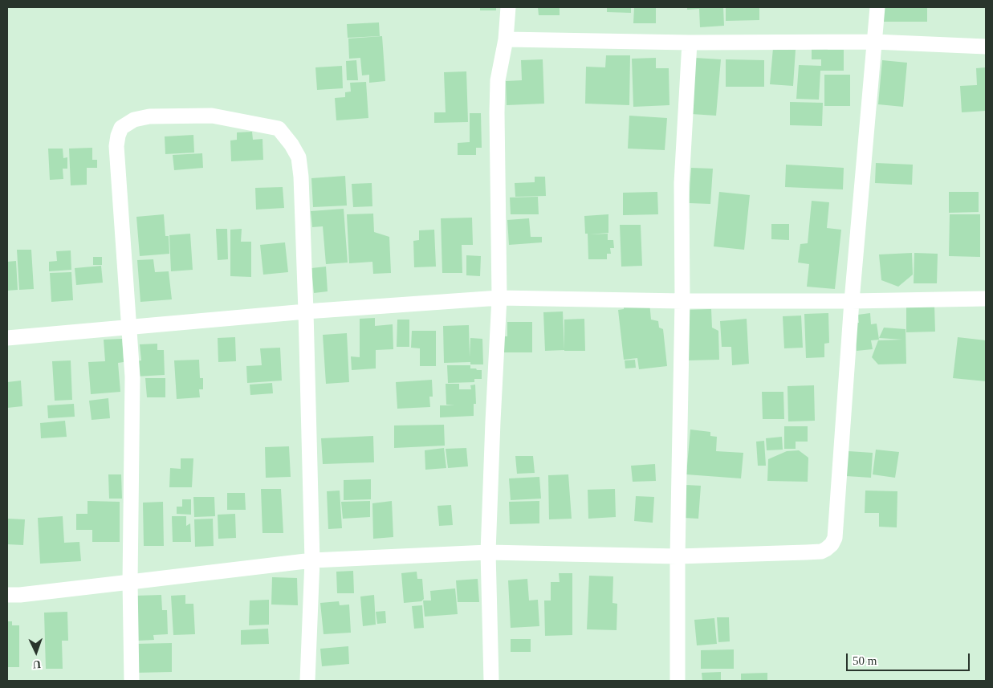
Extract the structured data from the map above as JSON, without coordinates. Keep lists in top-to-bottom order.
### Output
{
  "scale_bar": "50 m",
  "north": "bottom"
}
